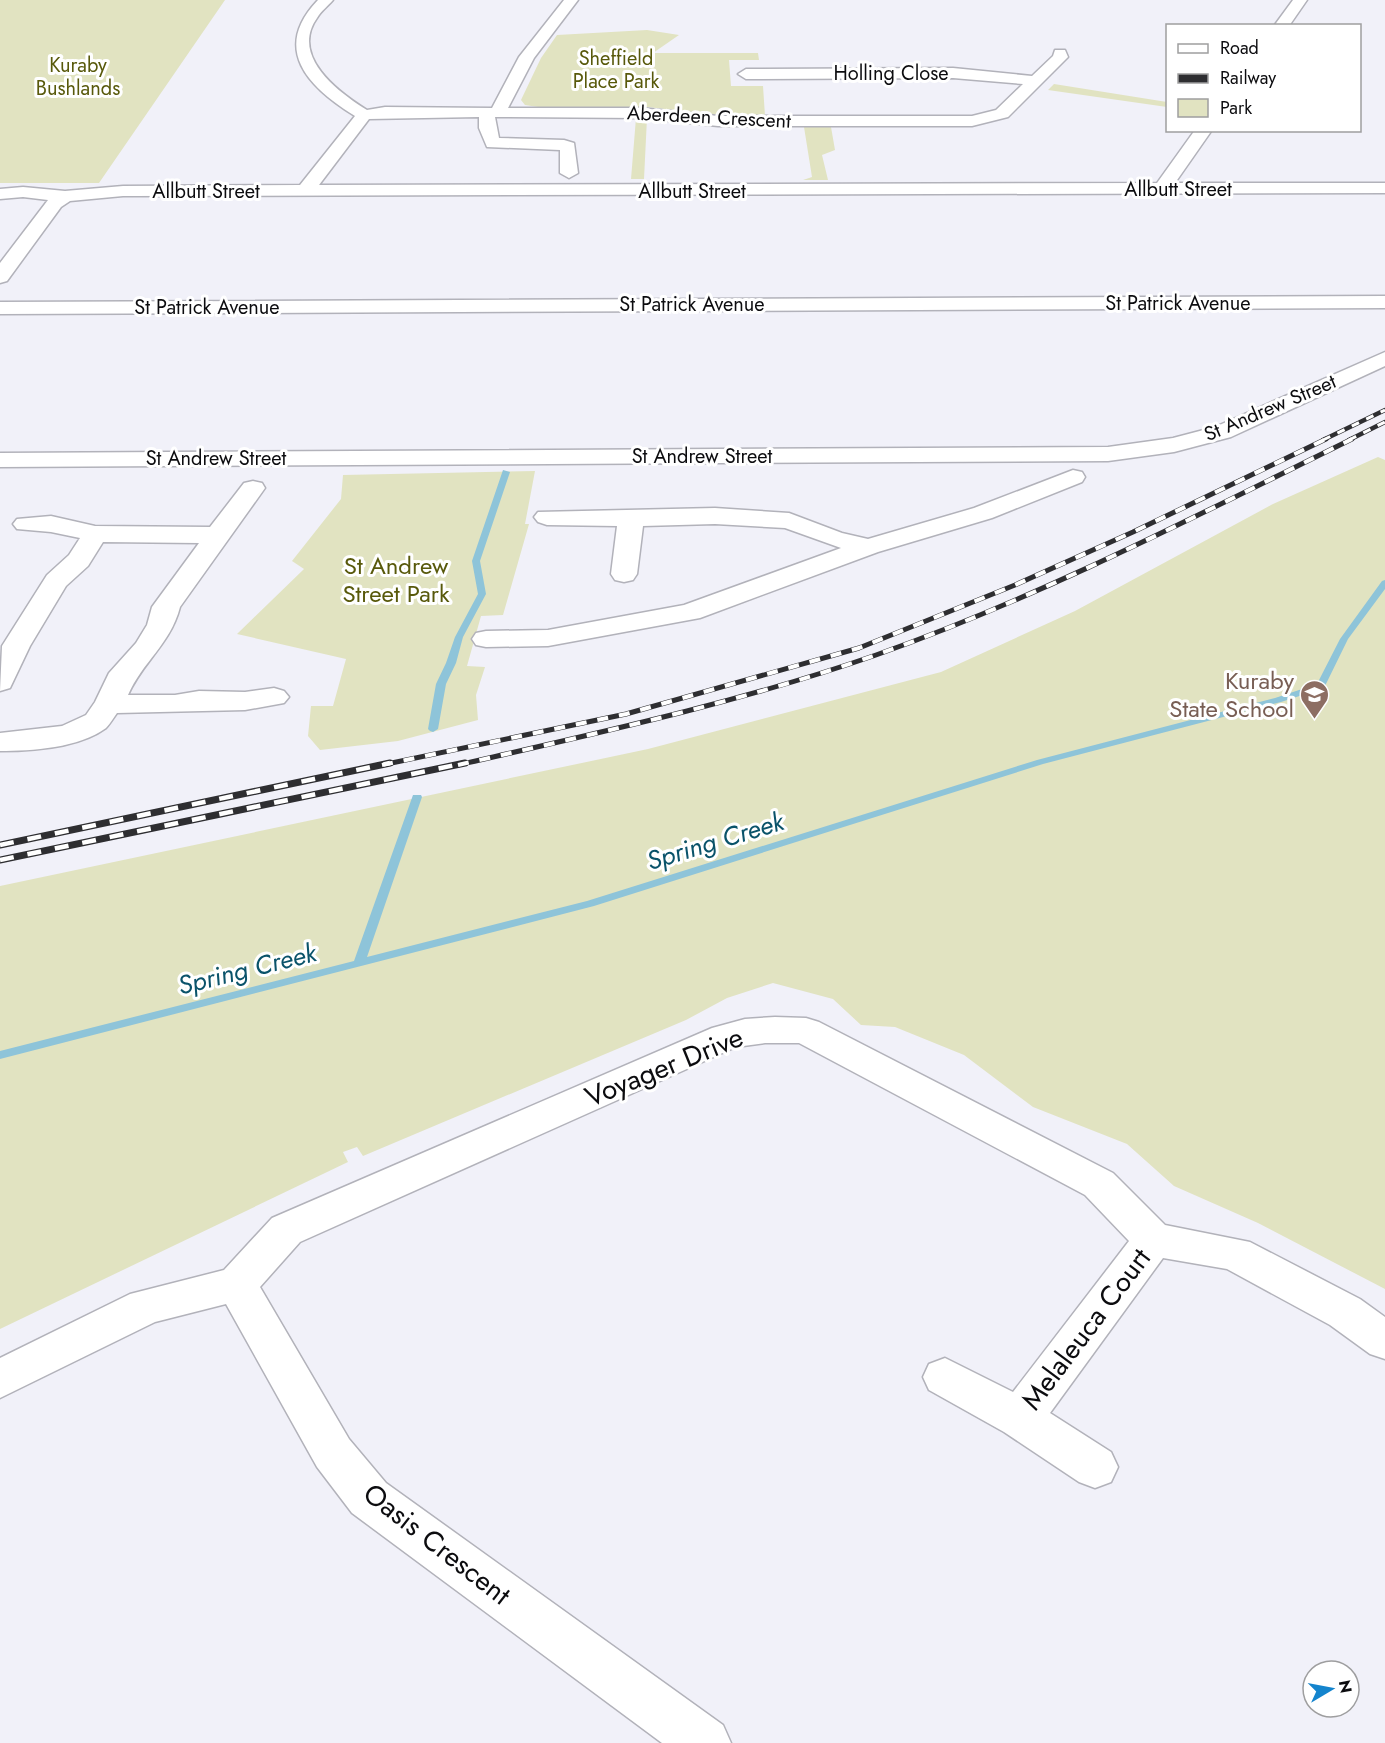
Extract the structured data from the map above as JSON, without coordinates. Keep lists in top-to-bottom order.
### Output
{
  "streets": {
    "street": [
      "Holling Close",
      "Aberdeen Crescent",
      "Allbutt Street",
      "St Patrick Avenue",
      "St Andrew Street",
      "Voyager Drive",
      "Melaleuca Court",
      "Oasis Crescent"
    ]
  },
  "crossings": [
    ["Holling Close", "Aberdeen Crescent"],
    ["Voyager Drive", "Melaleuca Court"],
    ["Voyager Drive", "Oasis Crescent"]
  ],
  "water": ["Spring Creek"],
  "parks": ["Sheffield Place Park", "Kuraby Bushlands", "St Andrew Street Park"],
  "places": {
    "school or university": ["Kuraby State School"]
  },
  "legend": ["Road", "Railway", "Park"],
  "north": "right"
}
